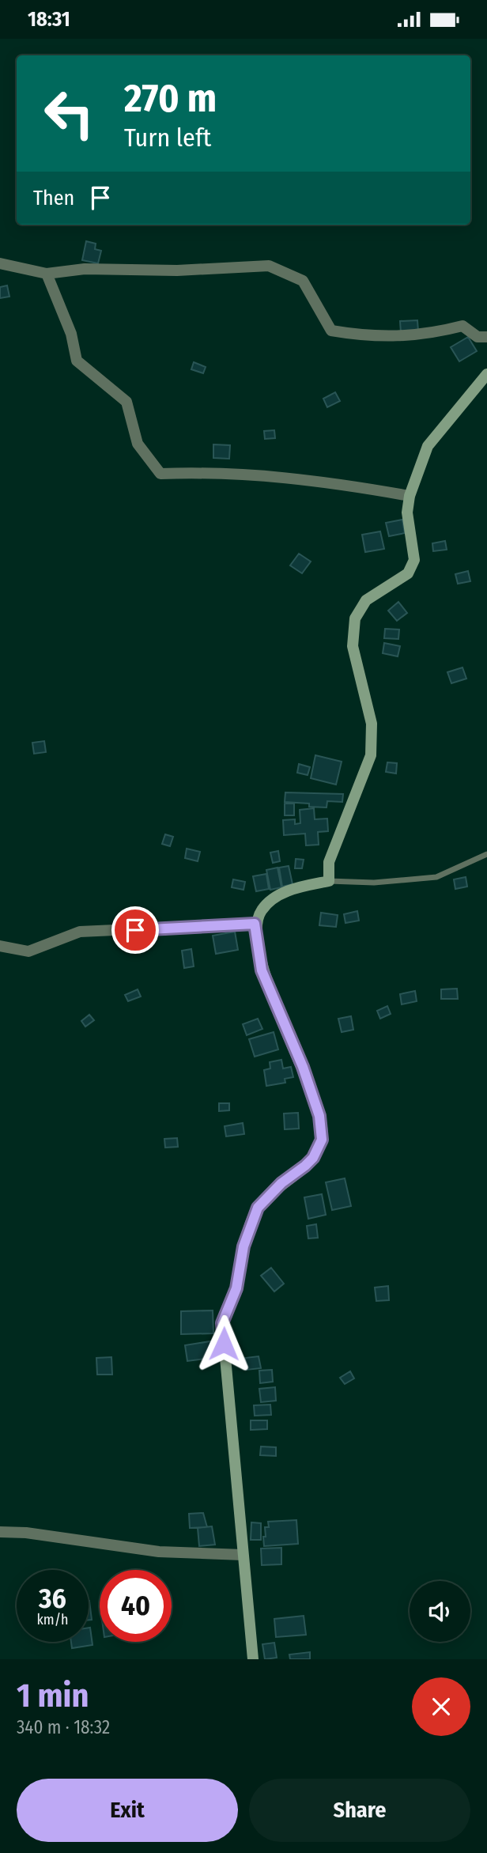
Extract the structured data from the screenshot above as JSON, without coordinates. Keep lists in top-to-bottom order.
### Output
{
  "page": {
    "status": "18:31",
    "turn": ["270 m", "Turn left"],
    "then": "Then",
    "speed": "36 km/h",
    "limit": "40",
    "heading": ["1 min", "340 m · 18:32"],
    "buttons": ["Exit", "Share"]
  }
}
